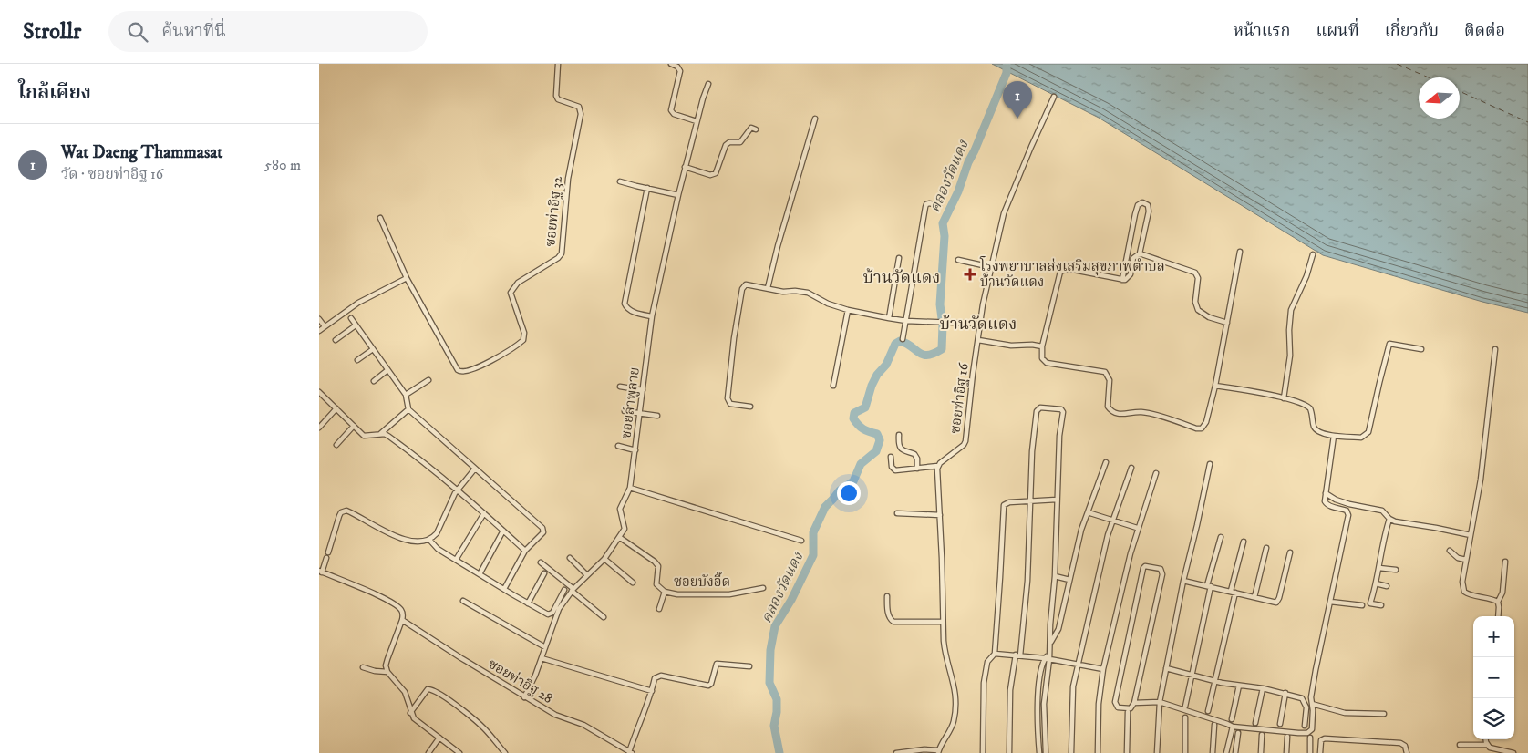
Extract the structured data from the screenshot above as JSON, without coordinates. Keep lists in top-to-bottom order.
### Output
{
  "streets": {
    "street": [
      "ซอยท่าอิฐ 32",
      "ซอยท่าอิฐ 16",
      "ซอยลำพูลาย",
      "ซอยบังอี๊ด",
      "ซอยท่าอิฐ 28"
    ]
  },
  "crossings": [
    ["ซอยลำพูลาย", "ซอยบังอี๊ด"],
    ["ซอยลำพูลาย", "ซอยท่าอิฐ 28"]
  ],
  "districts": ["บ้านวัดแดง", "บ้านวัดแดง"],
  "water": ["คลองวัดแดง"],
  "places": {
    "health": ["โรงพยาบาลส่งเสริมสุขภาพตำบล บ้านวัดแดง"]
  },
  "north": "left",
  "page": {
    "header": "Strollr",
    "search": "ค้นหาที่นี่",
    "nav": [
      "หน้าแรก",
      "แผนที่",
      "เกี่ยวกับ",
      "ติดต่อ"
    ],
    "heading": "ใกล้เคียง",
    "pins": "1",
    "list": [
      {
        "mark": "1",
        "name": "Wat Daeng Thammasat",
        "note": "วัด · ซอยท่าอิฐ 16",
        "value": "580 m"
      }
    ],
    "map_buttons": ["+", "−"]
  }
}
